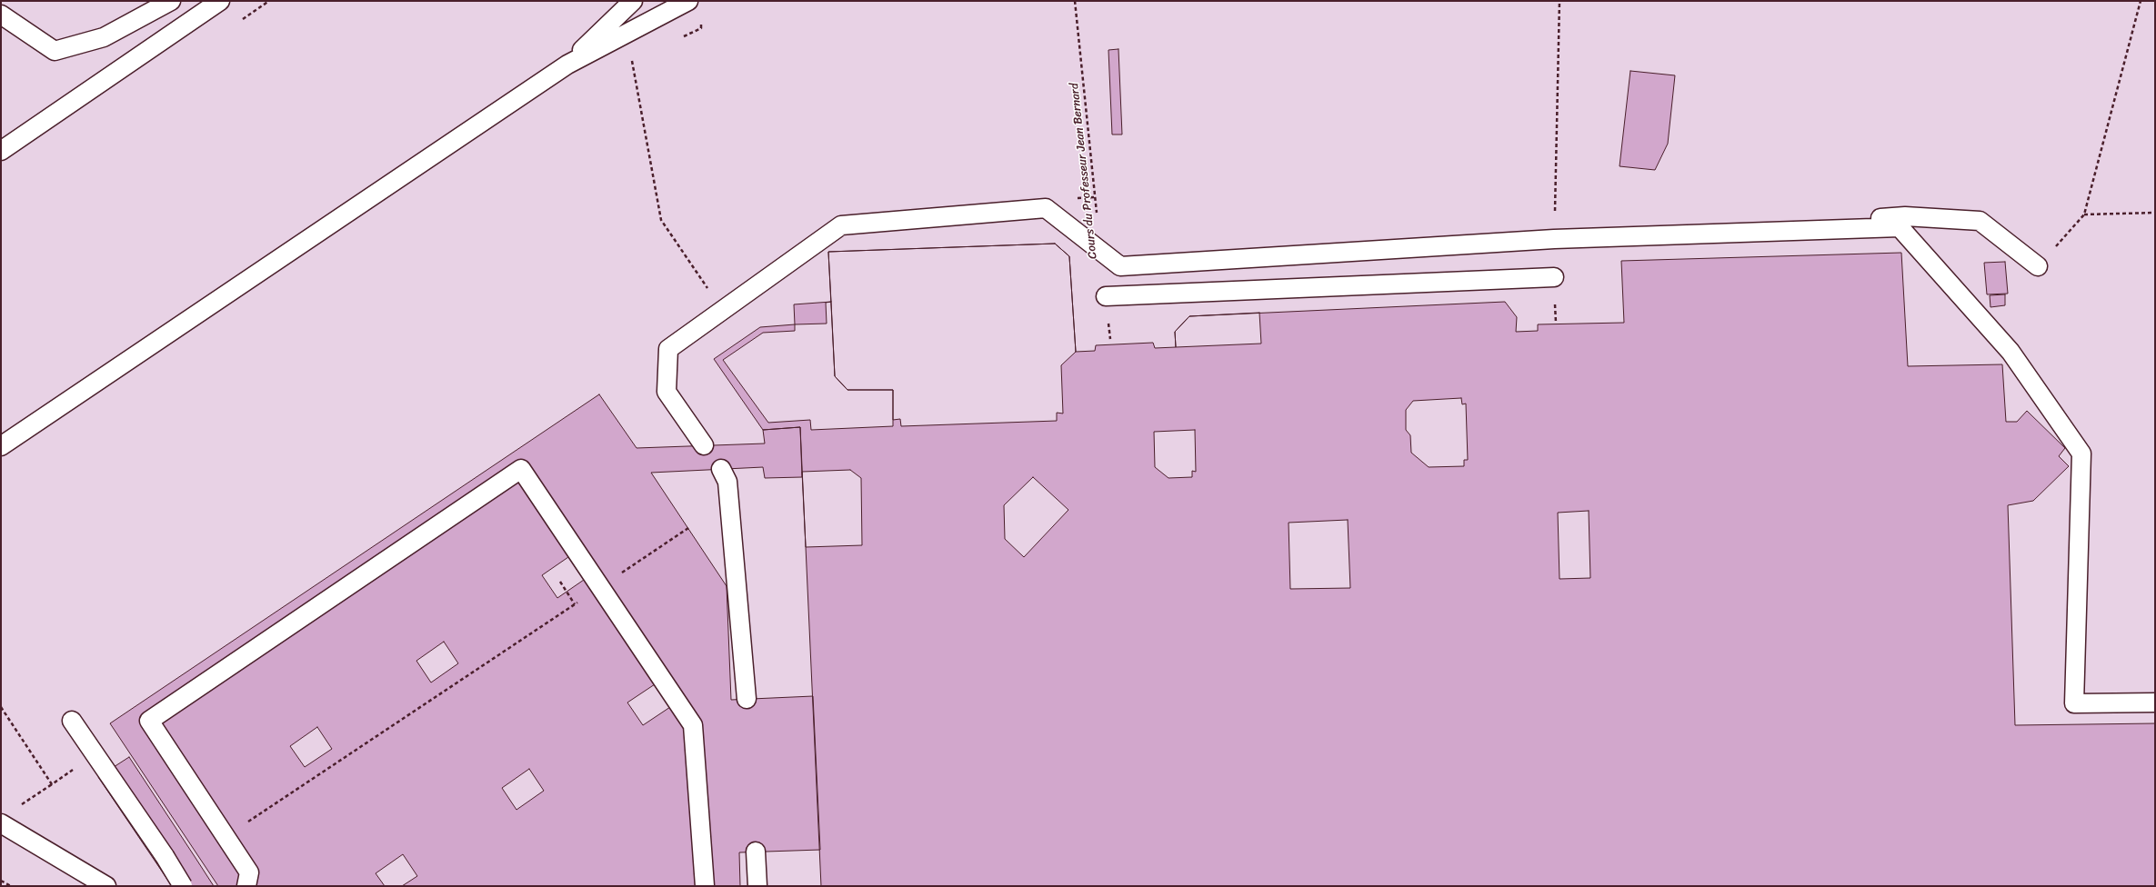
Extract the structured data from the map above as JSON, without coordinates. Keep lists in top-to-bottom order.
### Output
{
  "streets": {
    "path": ["Cours du Professeur Jean Bernard"]
  }
}
